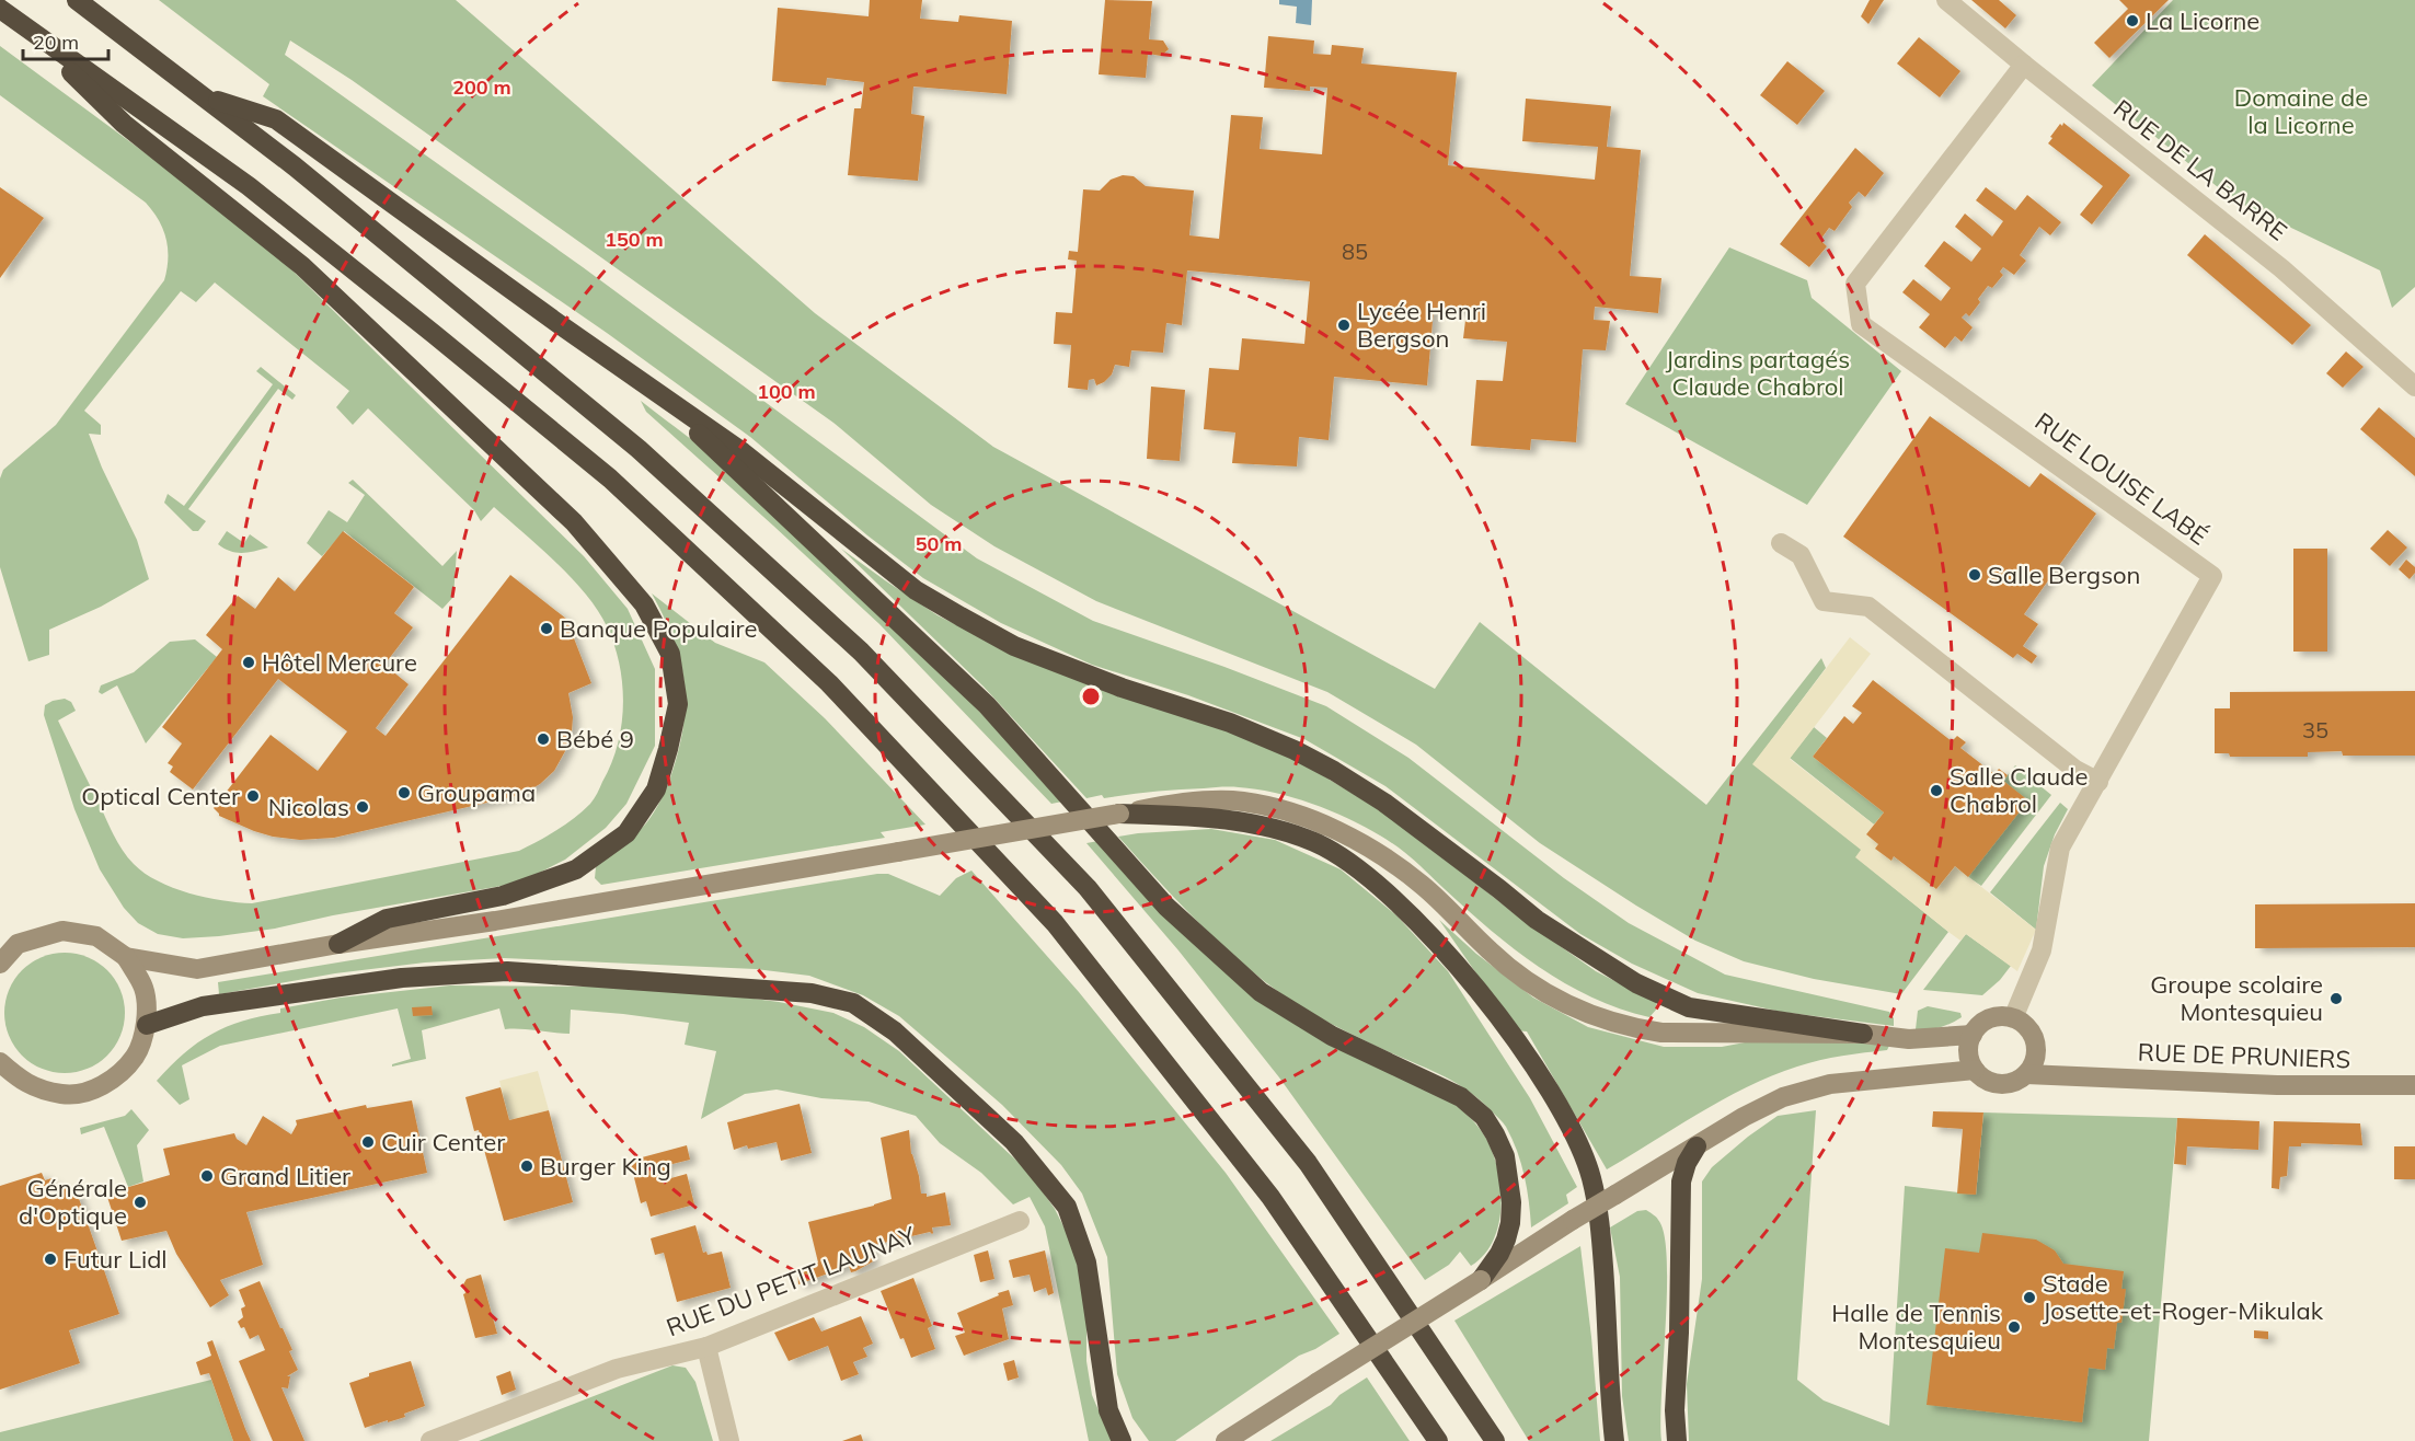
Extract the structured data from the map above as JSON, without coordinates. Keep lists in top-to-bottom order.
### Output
{
  "streets": {
    "street": [
      "RUE DE LA BARRE",
      "RUE LOUISE LABÉ",
      "RUE DE PRUNIERS",
      "RUE DU PETIT LAUNAY"
    ]
  },
  "crossings": [
    ["RUE DE LA BARRE", "RUE LOUISE LABÉ"],
    ["RUE LOUISE LABÉ", "RUE DE PRUNIERS"]
  ],
  "parks": ["Domaine de la Licorne", "Jardins partagés Claude Chabrol"],
  "places": [
    "La Licorne",
    "Lycée Henri Bergson",
    "Salle Bergson",
    "Banque Populaire",
    "Hôtel Mercure",
    "Bébé 9",
    "Salle Claude Chabrol",
    "Groupama",
    "Optical Center",
    "Nicolas",
    "Groupe scolaire Montesquieu",
    "Cuir Center",
    "Burger King",
    "Grand Litier",
    "Générale d'Optique",
    "Futur Lidl",
    "Stade Josette-et-Roger-Mikulak",
    "Halle de Tennis Montesquieu"
  ],
  "house_numbers": ["85", "35"],
  "scale_bar": "20 m",
  "rings": [
    "200 m",
    "150 m",
    "100 m",
    "50 m"
  ]
}
